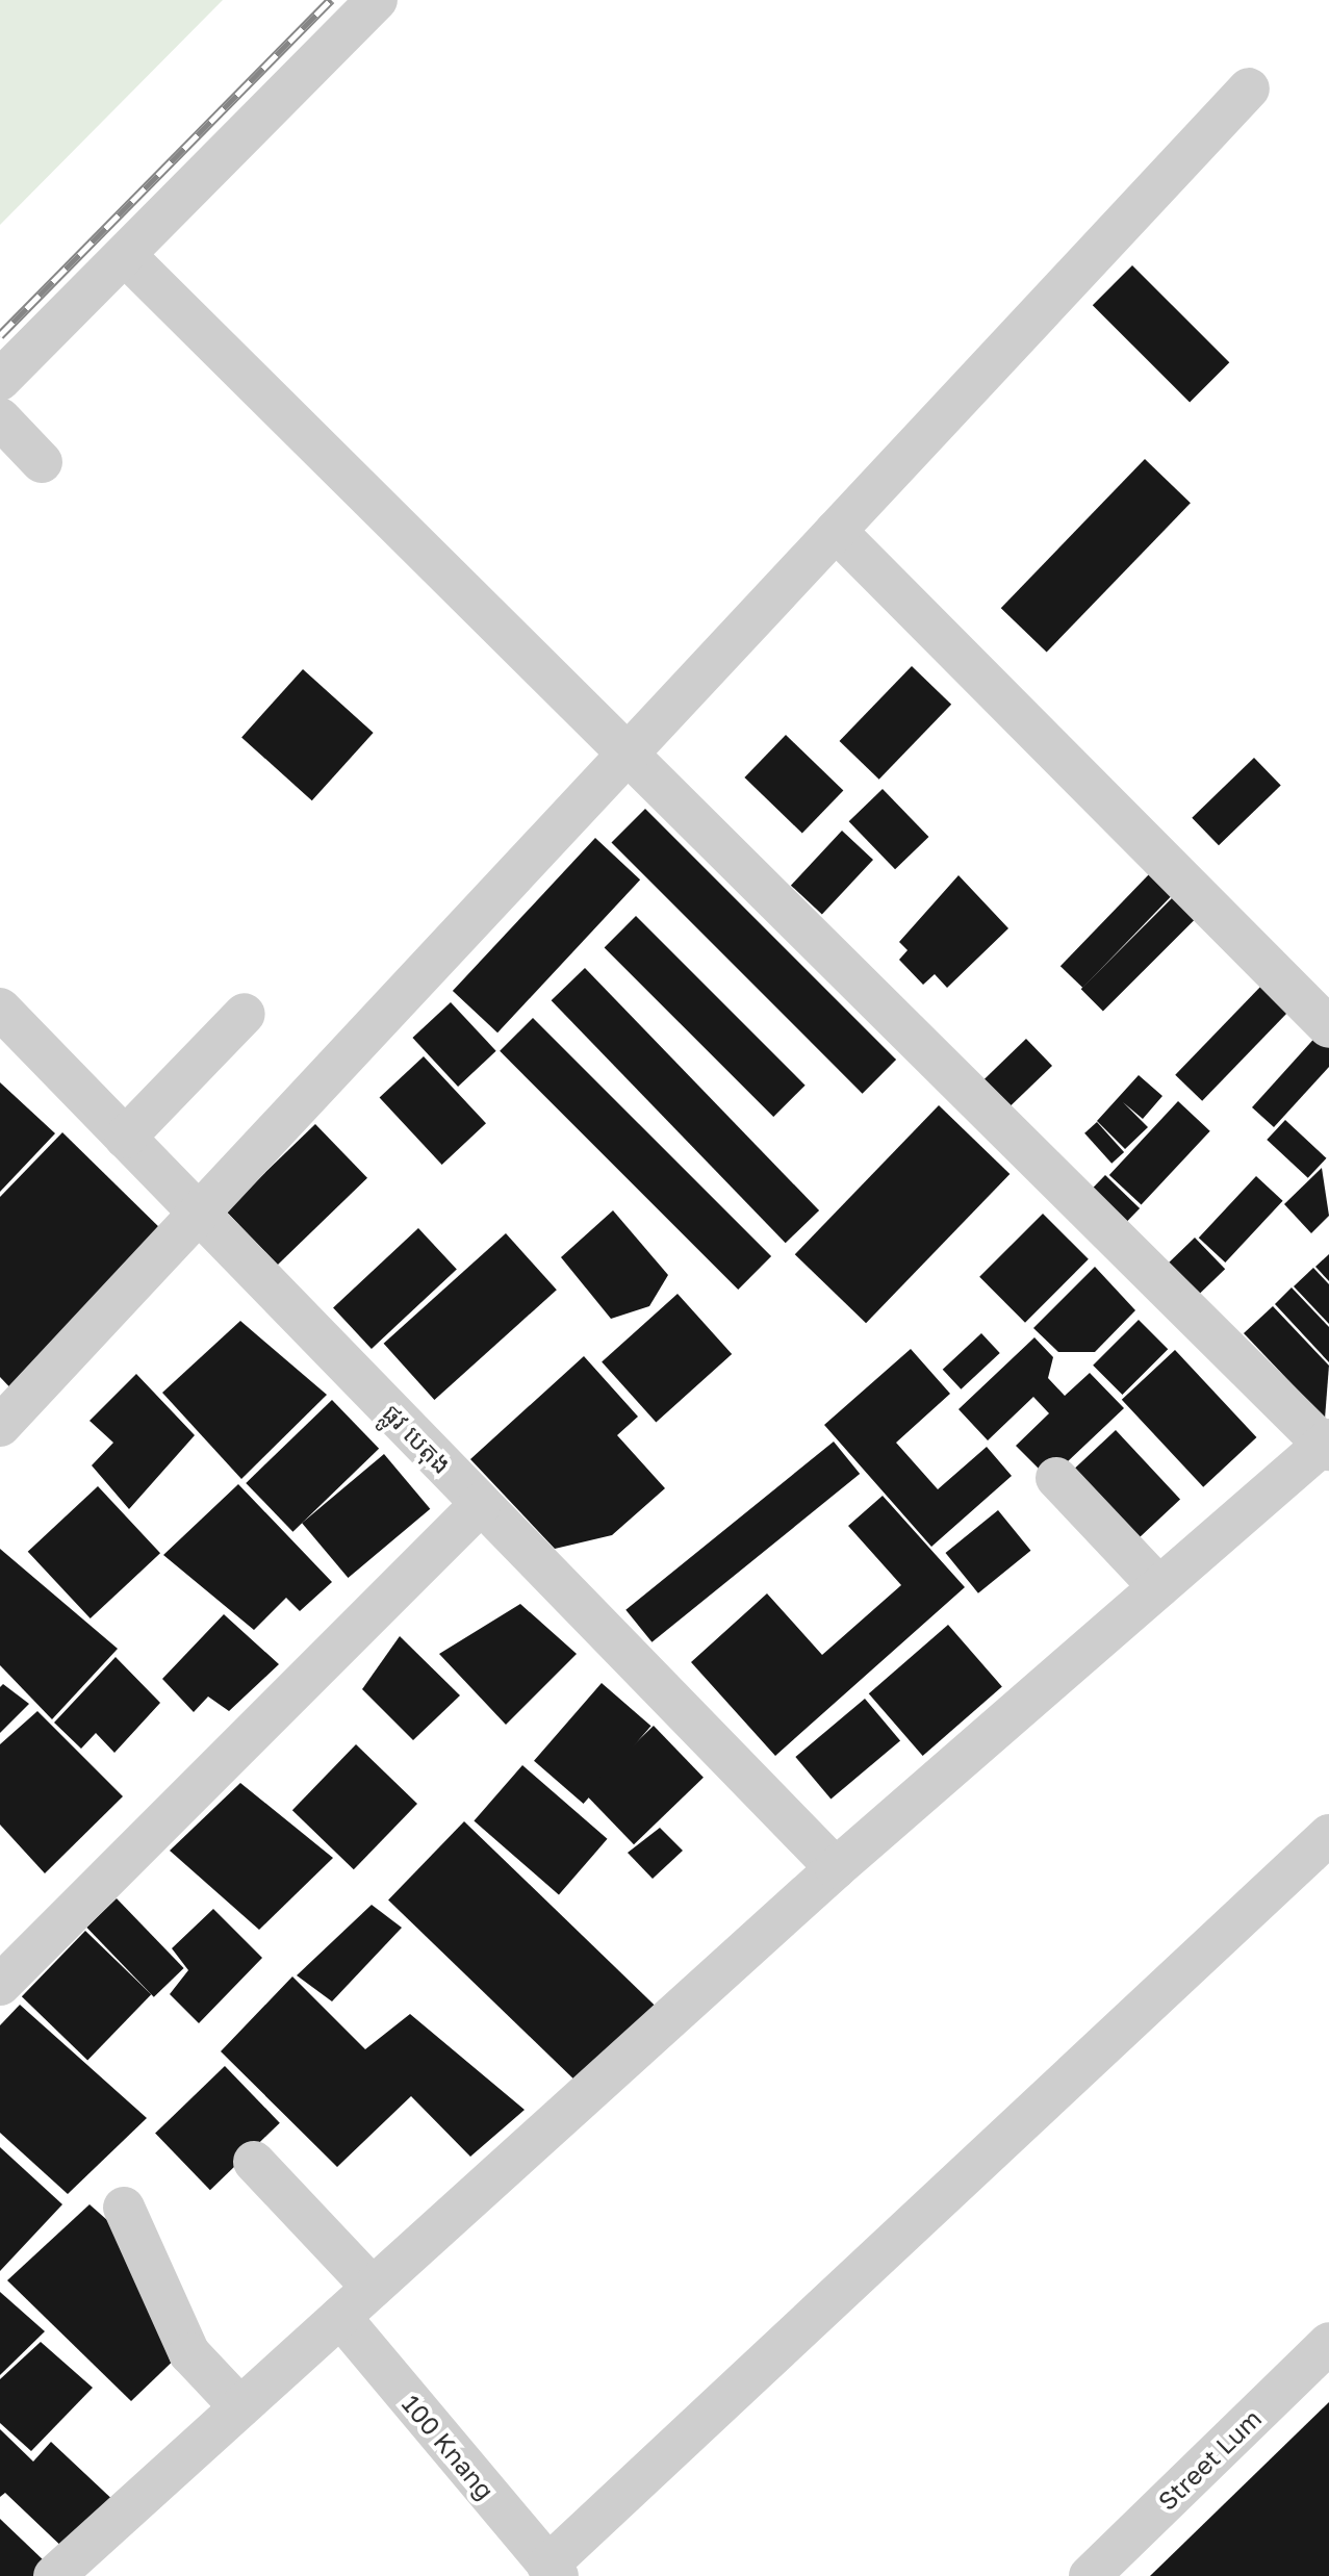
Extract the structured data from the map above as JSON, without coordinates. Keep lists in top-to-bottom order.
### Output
{
  "streets": {
    "street": ["ផ្លូវ បេតុង", "100 Knang", "Street Lum"]
  }
}
